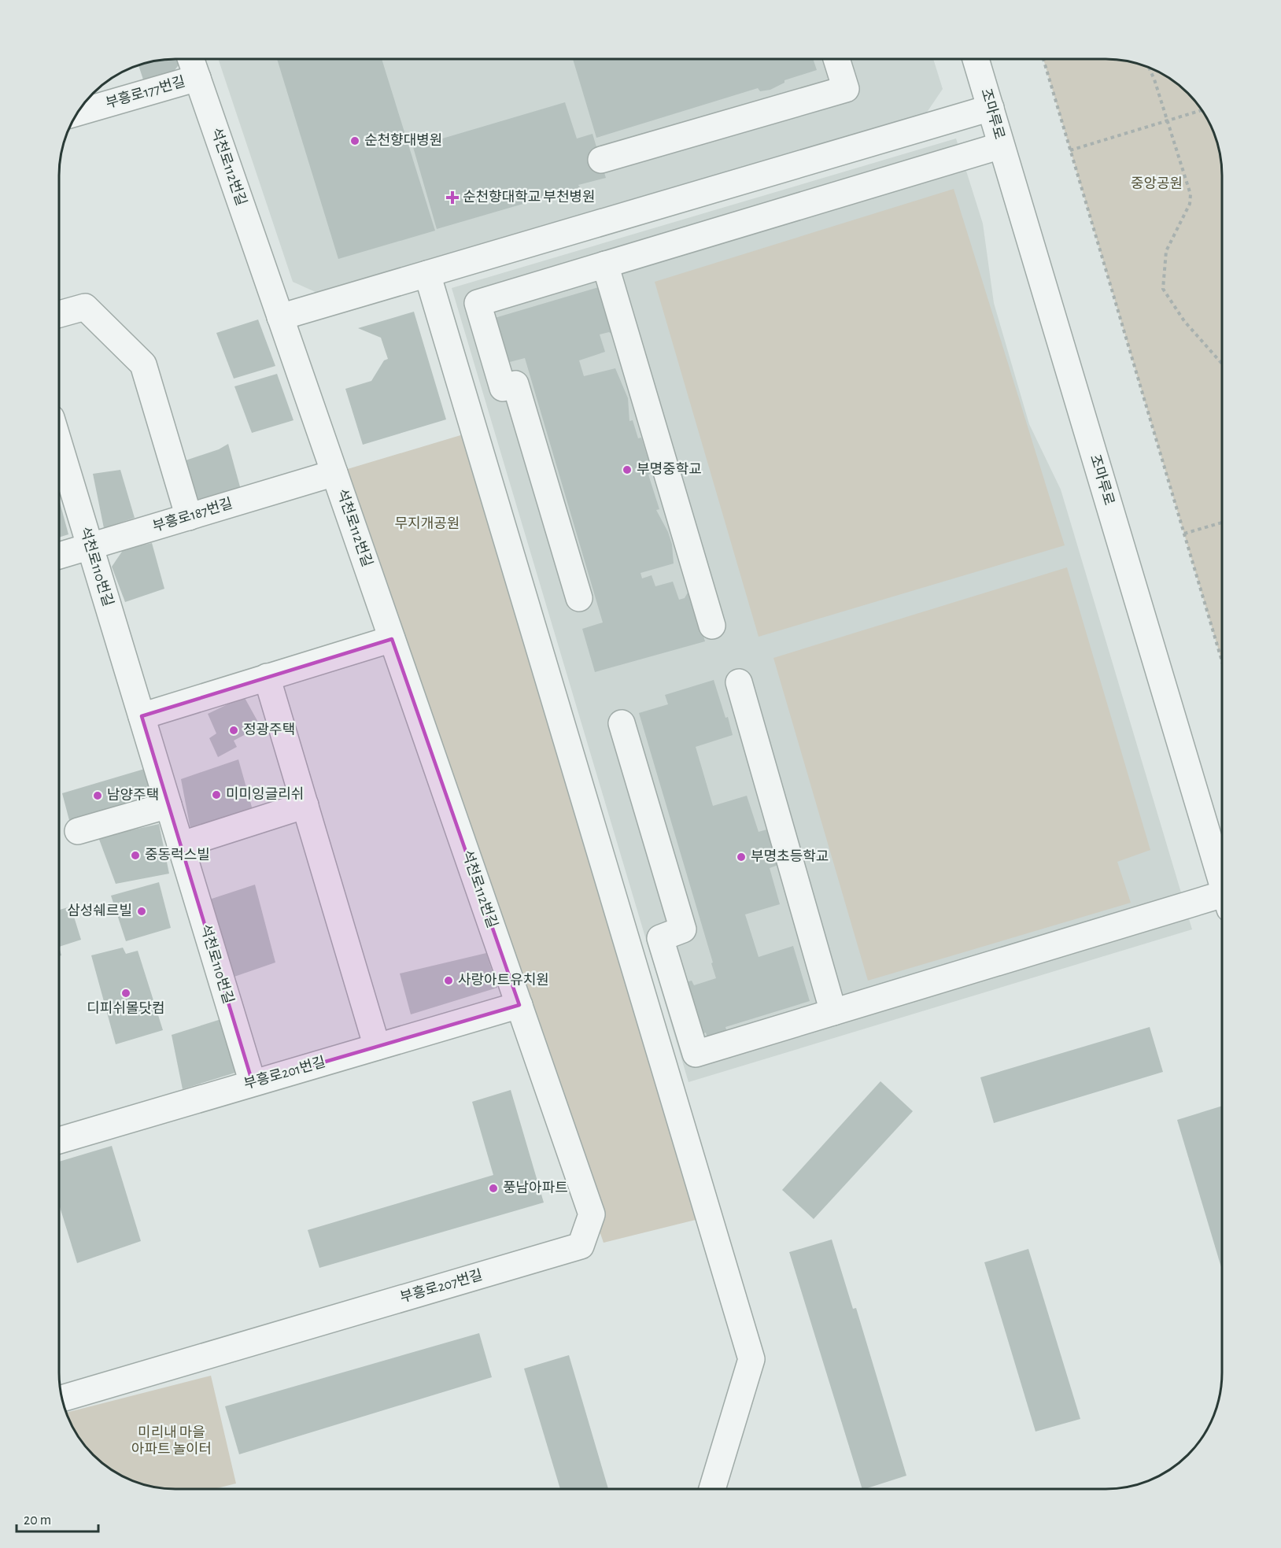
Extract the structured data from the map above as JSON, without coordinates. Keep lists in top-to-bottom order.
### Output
{
  "streets": {
    "street": [
      "부흥로177번길",
      "조마루로",
      "석천로112번길",
      "부흥로187번길",
      "석천로110번길",
      "부흥로201번길",
      "부흥로207번길"
    ]
  },
  "crossings": [
    ["부흥로177번길", "석천로112번길"],
    ["석천로112번길", "부흥로187번길"],
    ["석천로112번길", "부흥로201번길"],
    ["석천로112번길", "부흥로207번길"],
    ["부흥로187번길", "석천로110번길"],
    ["석천로110번길", "부흥로201번길"],
    ["부흥로201번길", "부흥로207번길"]
  ],
  "parks": ["중앙공원", "무지개공원", "미리내 마을 아파트 놀이터"],
  "places": {
    "other": [
      "순천향대병원",
      "부명중학교",
      "정광주택",
      "미미잉글리쉬",
      "남양주택",
      "중동럭스빌",
      "부명초등학교",
      "삼성쉐르빌",
      "사랑아트유치원",
      "디피쉬몰닷컴",
      "풍남아파트"
    ],
    "health": ["순천향대학교 부천병원"]
  },
  "scale_bar": "20 m"
}
